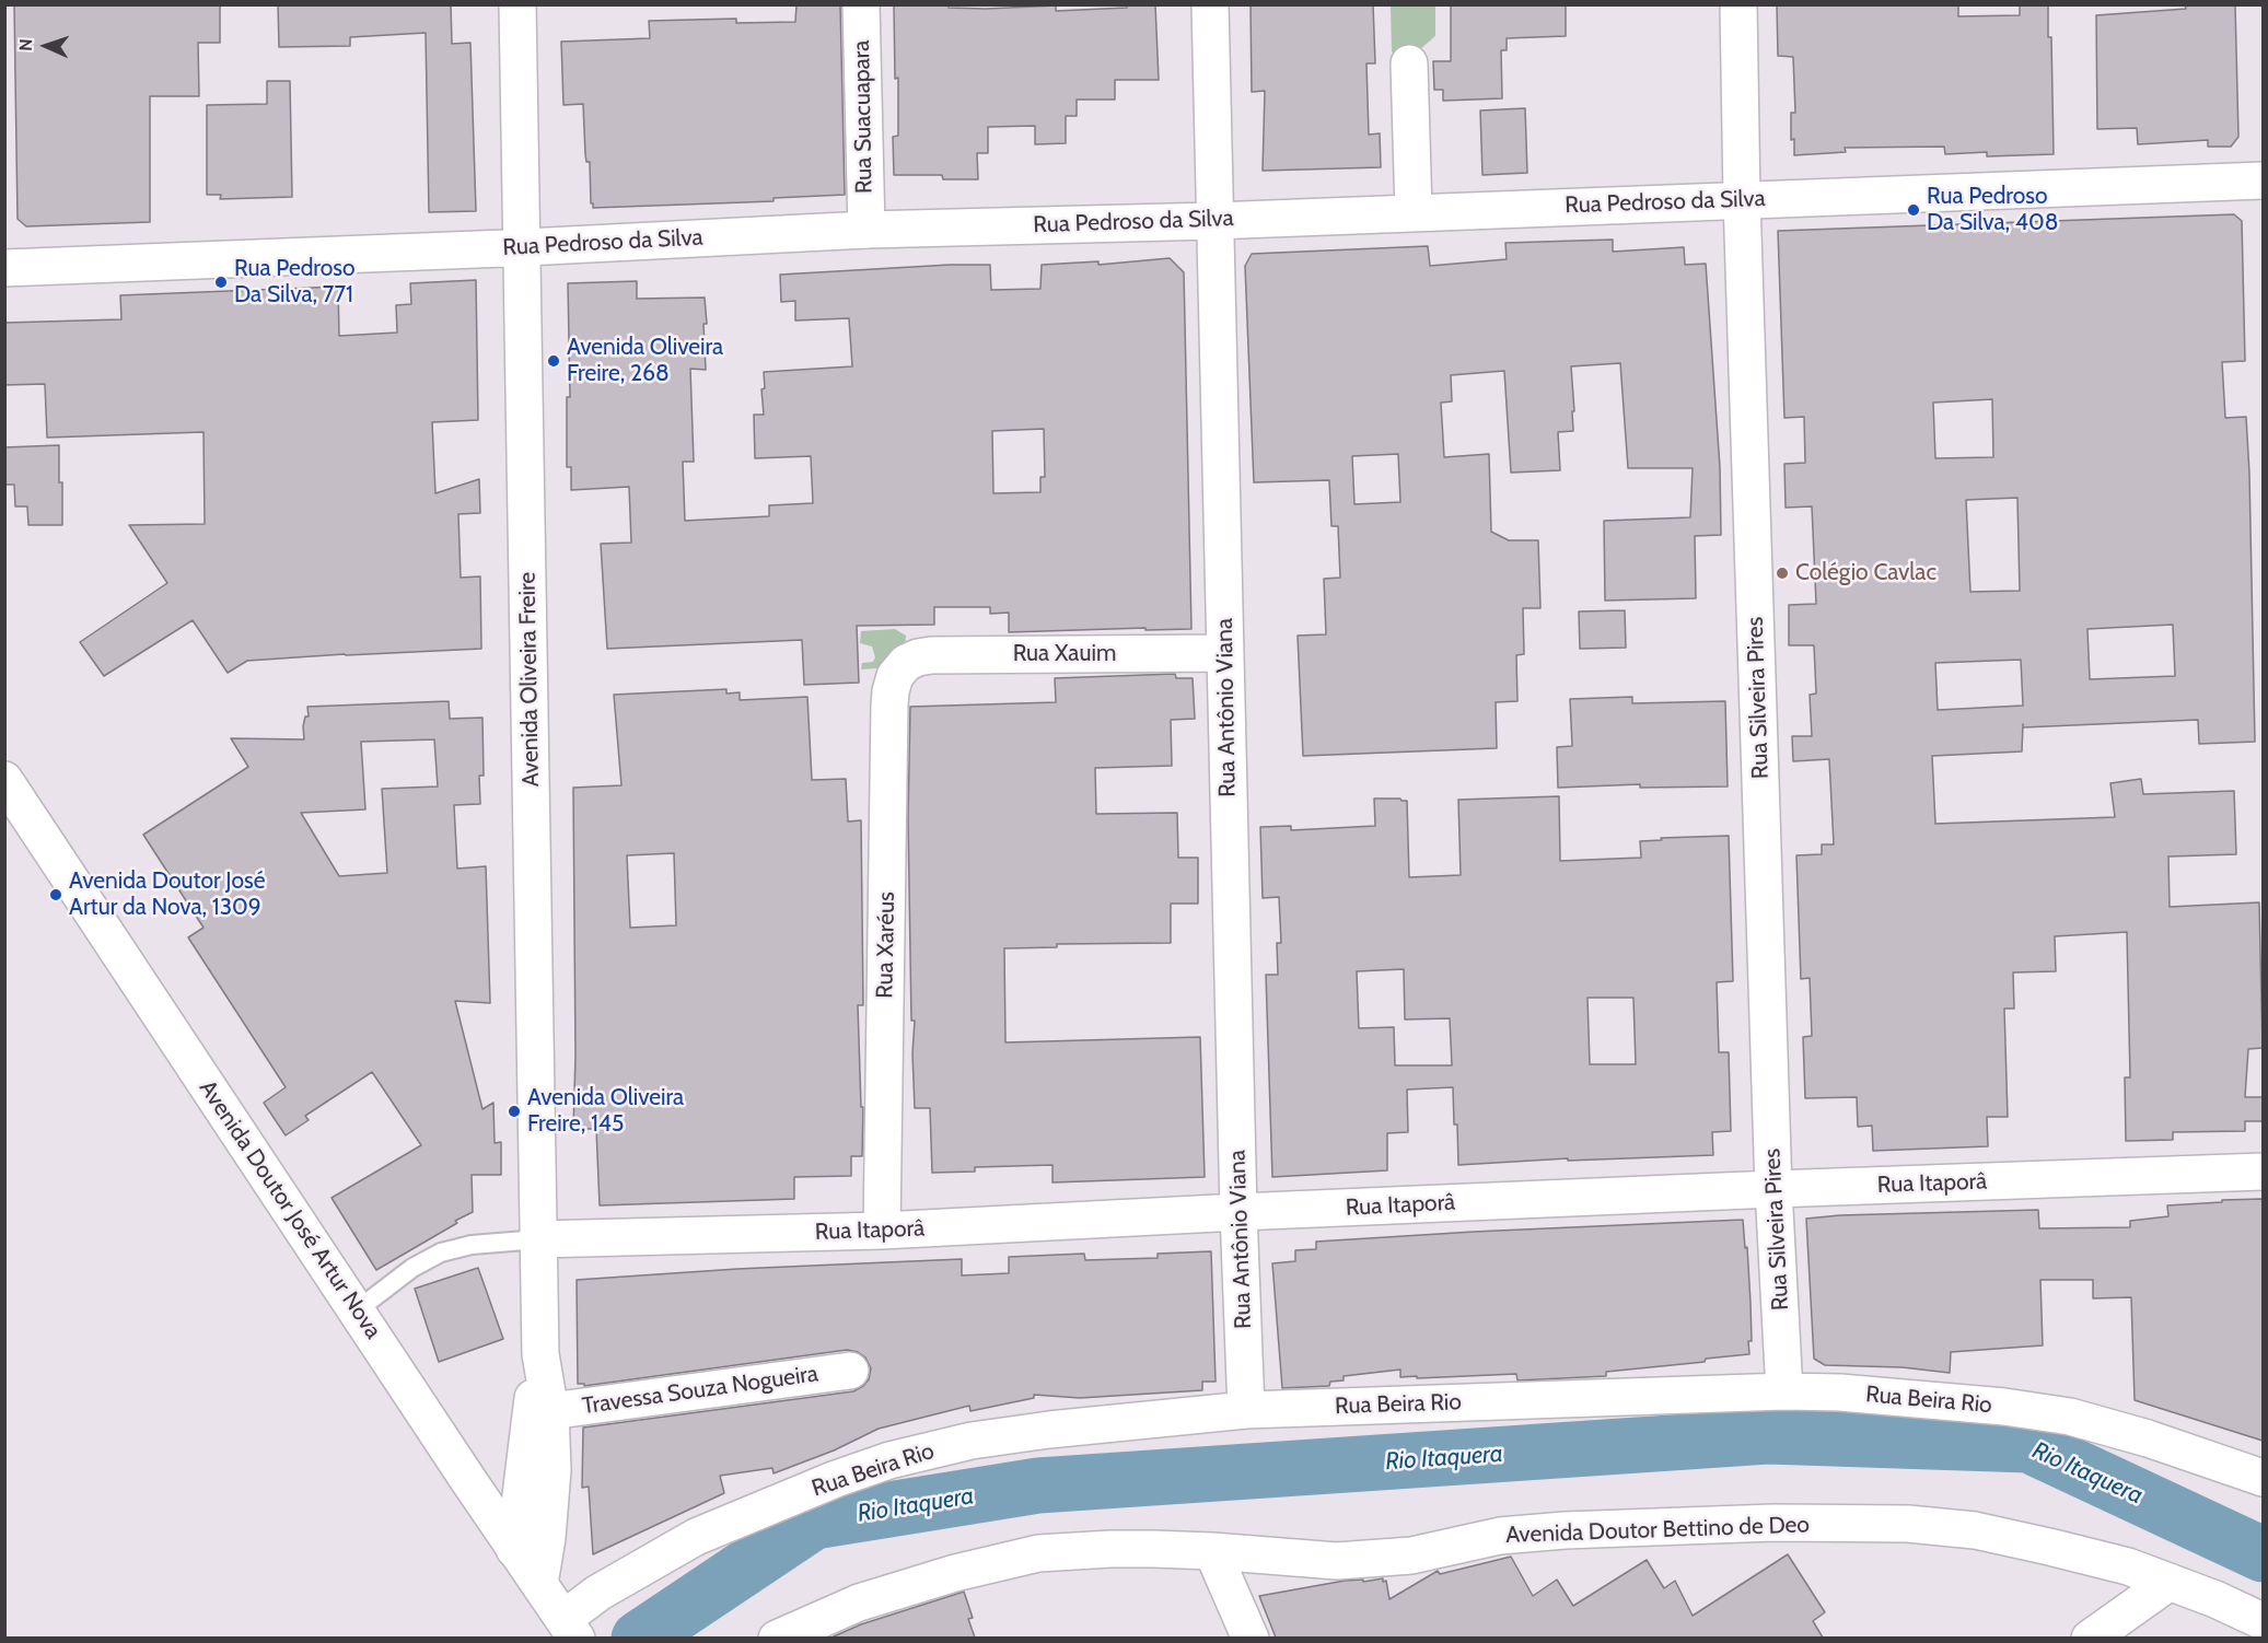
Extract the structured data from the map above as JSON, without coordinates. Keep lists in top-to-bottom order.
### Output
{
  "streets": {
    "street": [
      "Rua Suacuapara",
      "Rua Pedroso da Silva",
      "Rua Xauim",
      "Avenida Oliveira Freire",
      "Rua Silveira Pires",
      "Rua Antônio Viana",
      "Rua Xaréus",
      "Rua Itaporâ",
      "Avenida Doutor José Artur Nova",
      "Travessa Souza Nogueira",
      "Rua Beira Rio",
      "Avenida Doutor Bettino de Deo"
    ]
  },
  "crossings": [
    ["Rua Suacuapara", "Rua Pedroso da Silva"],
    ["Rua Pedroso da Silva", "Avenida Oliveira Freire"],
    ["Rua Pedroso da Silva", "Rua Silveira Pires"],
    ["Rua Pedroso da Silva", "Rua Antônio Viana"],
    ["Rua Xauim", "Rua Antônio Viana"],
    ["Rua Xauim", "Rua Xaréus"],
    ["Avenida Oliveira Freire", "Rua Itaporâ"],
    ["Avenida Oliveira Freire", "Avenida Doutor José Artur Nova"],
    ["Avenida Oliveira Freire", "Travessa Souza Nogueira"],
    ["Rua Silveira Pires", "Rua Itaporâ"],
    ["Rua Silveira Pires", "Rua Beira Rio"],
    ["Rua Antônio Viana", "Rua Itaporâ"],
    ["Rua Antônio Viana", "Rua Beira Rio"],
    ["Rua Xaréus", "Rua Itaporâ"],
    ["Avenida Doutor José Artur Nova", "Rua Beira Rio"]
  ],
  "water": ["Rio Itaquera"],
  "places": [
    "Rua Pedroso Da Silva, 408",
    "Rua Pedroso Da Silva, 771",
    "Avenida Oliveira Freire, 268",
    "Colégio Cavlac",
    "Avenida Doutor José Artur da Nova, 1309",
    "Avenida Oliveira Freire, 145"
  ],
  "north": "left"
}
